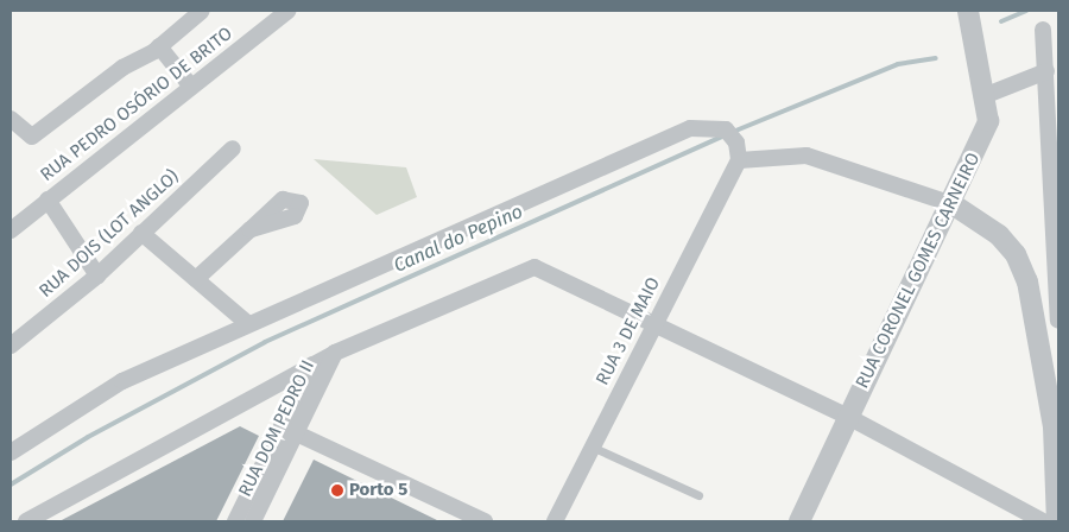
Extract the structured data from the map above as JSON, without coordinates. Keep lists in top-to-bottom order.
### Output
{
  "streets": {
    "street": [
      "RUA PEDRO OSÓRIO DE BRITO",
      "RUA DOIS (LOT ANGLO)",
      "RUA CORONEL GOMES CARNEIRO",
      "RUA 3 DE MAIO",
      "RUA DOM PEDRO II"
    ]
  },
  "water": ["Canal do Pepino"],
  "places": ["Porto 5"]
}
